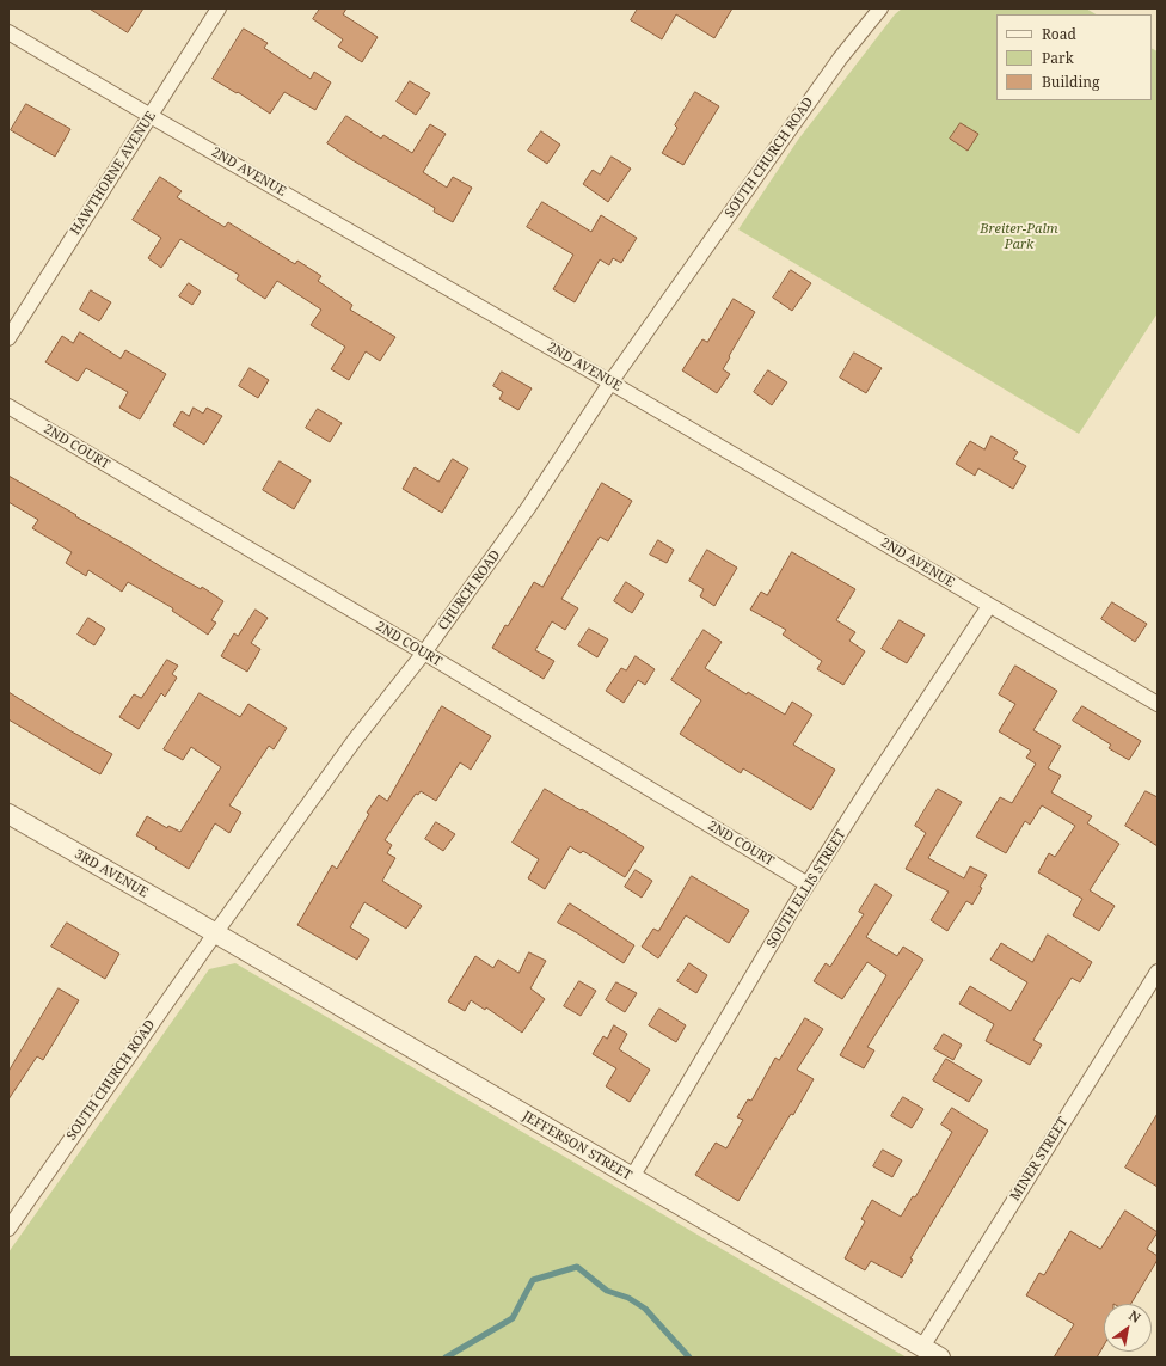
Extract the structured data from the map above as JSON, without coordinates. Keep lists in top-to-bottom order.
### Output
{
  "streets": {
    "street": [
      "SOUTH CHURCH ROAD",
      "2ND AVENUE",
      "HAWTHORNE AVENUE",
      "2ND COURT",
      "CHURCH ROAD",
      "3RD AVENUE",
      "SOUTH ELLIS STREET",
      "JEFFERSON STREET",
      "MINER STREET"
    ]
  },
  "crossings": [
    ["SOUTH CHURCH ROAD", "CHURCH ROAD"],
    ["SOUTH CHURCH ROAD", "3RD AVENUE"],
    ["SOUTH CHURCH ROAD", "JEFFERSON STREET"],
    ["2ND AVENUE", "HAWTHORNE AVENUE"],
    ["2ND AVENUE", "CHURCH ROAD"],
    ["2ND AVENUE", "SOUTH ELLIS STREET"],
    ["2ND COURT", "CHURCH ROAD"],
    ["2ND COURT", "SOUTH ELLIS STREET"],
    ["CHURCH ROAD", "3RD AVENUE"],
    ["CHURCH ROAD", "JEFFERSON STREET"],
    ["3RD AVENUE", "JEFFERSON STREET"],
    ["SOUTH ELLIS STREET", "JEFFERSON STREET"],
    ["JEFFERSON STREET", "MINER STREET"]
  ],
  "parks": ["Breiter-Palm Park"],
  "legend": ["Road", "Park", "Building"],
  "north": "top right"
}
